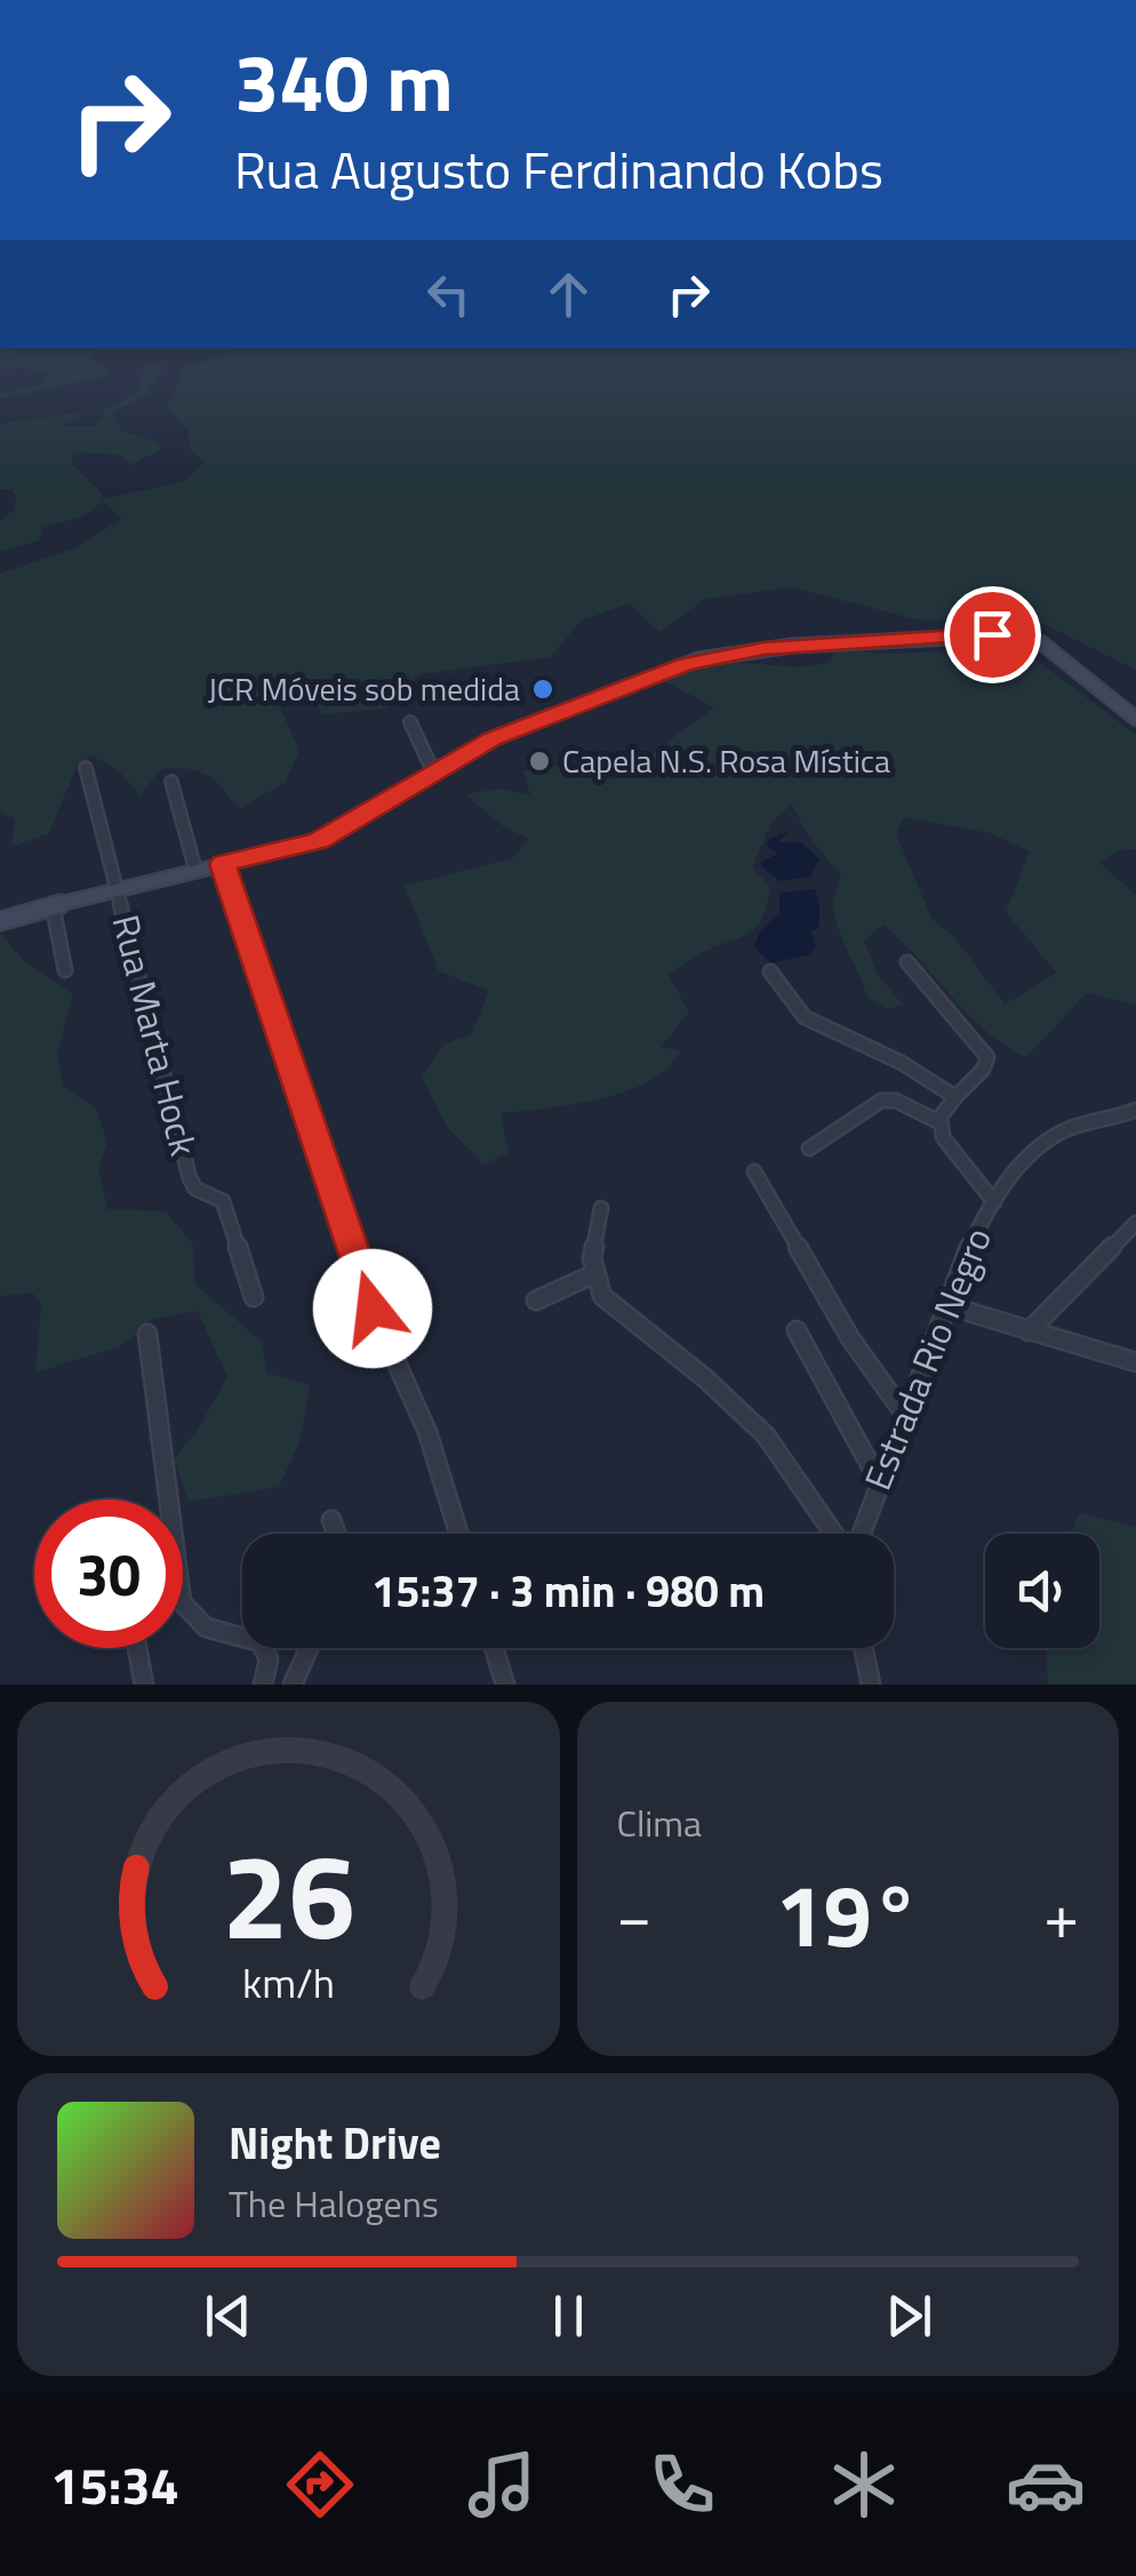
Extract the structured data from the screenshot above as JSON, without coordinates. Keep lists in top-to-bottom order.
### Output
{
  "streets": {
    "street": ["Rua Marta Hock", "Estrada Rio Negro"]
  },
  "places": ["JCR Móveis sob medida", "Capela N.S. Rosa Mística"],
  "page": {
    "turn": ["340 m", "Rua Augusto Ferdinando Kobs"],
    "limit": "30",
    "trip": "15:37 · 3 min · 980 m",
    "tile": "Clima",
    "heat": ["−", "19°", "+"],
    "song": ["Night Drive", "The Halogens"],
    "tabs": "15:34",
    "gauge": ["26", "km/h"]
  }
}
